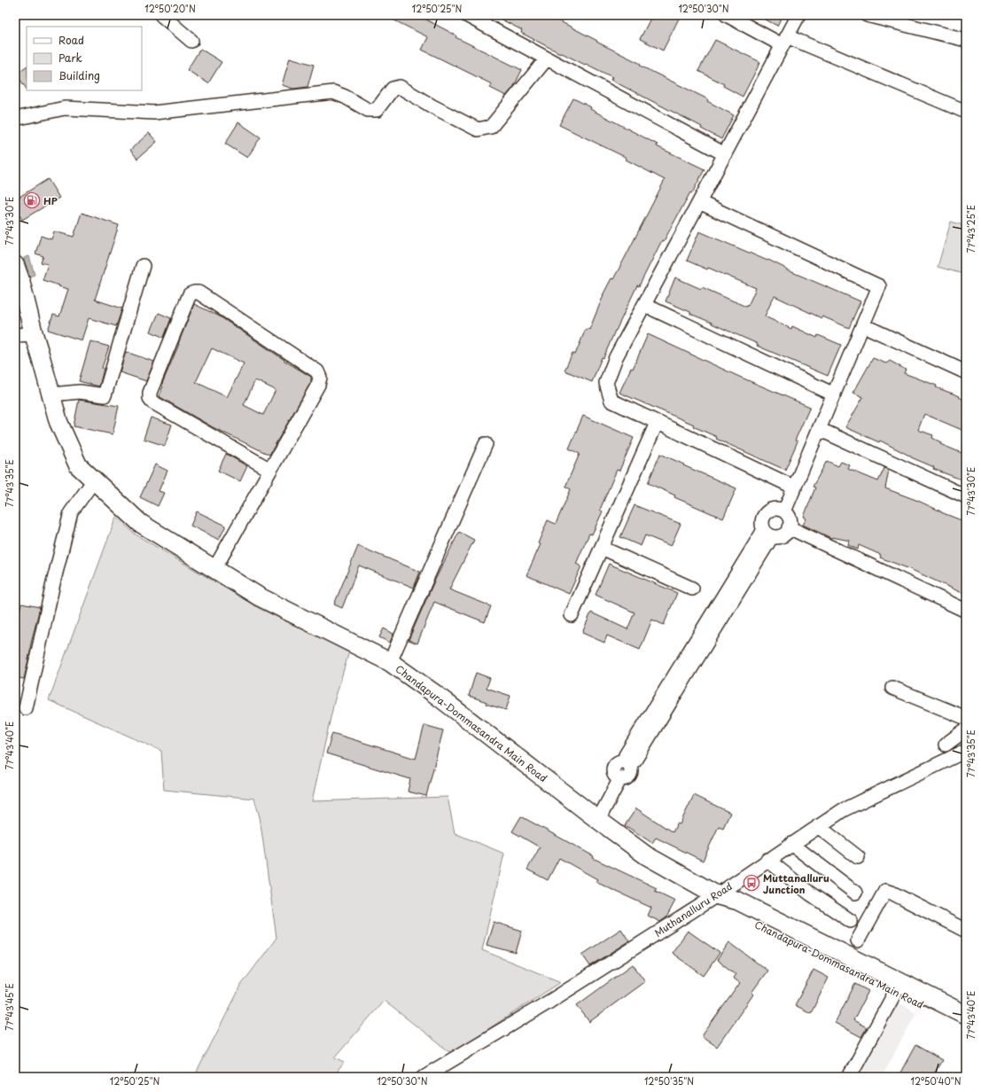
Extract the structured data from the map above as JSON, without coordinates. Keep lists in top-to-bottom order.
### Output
{
  "streets": {
    "main road": ["Chandapura-Dommasandra Main Road"],
    "street": ["Muthanalluru Road"]
  },
  "crossings": [
    ["Chandapura-Dommasandra Main Road", "Muthanalluru Road"]
  ],
  "places": {
    "fuel station": ["HP"],
    "bus stop": ["Muttanalluru Junction"]
  },
  "legend": ["Road", "Park", "Building"],
  "coordinates": [
    "12°50'20\"N",
    "12°50'25\"N",
    "12°50'30\"N",
    "77°43'30\"E",
    "77°43'25\"E",
    "77°43'35\"E",
    "77°43'40\"E",
    "77°43'45\"E",
    "12°50'35\"N",
    "12°50'40\"N"
  ]
}
